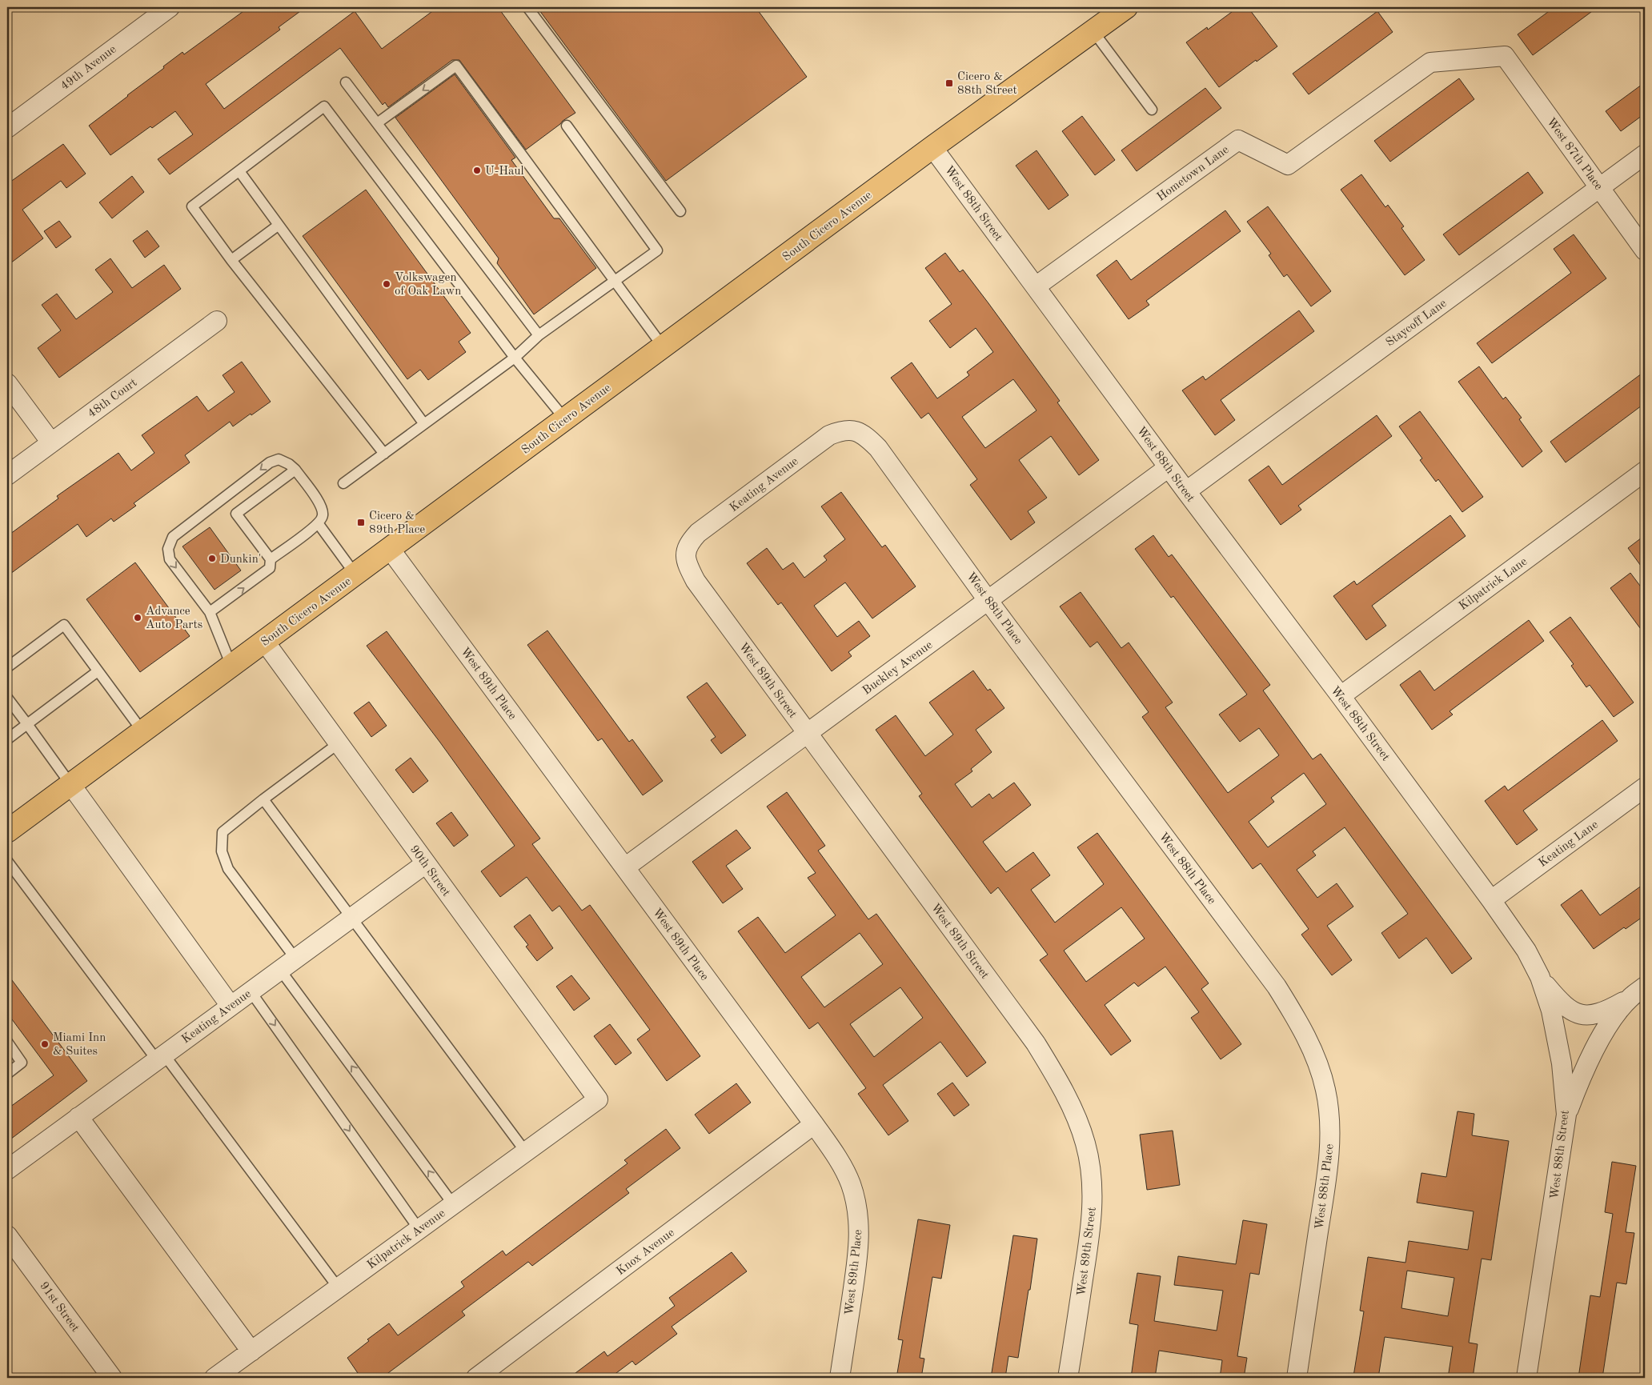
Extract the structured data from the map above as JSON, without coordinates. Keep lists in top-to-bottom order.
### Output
{
  "streets": {
    "main road": ["South Cicero Avenue"],
    "street": [
      "49th Avenue",
      "West 87th Place",
      "Hometown Lane",
      "West 88th Street",
      "Staycoff Lane",
      "48th Court",
      "Keating Avenue",
      "Kilpatrick Lane",
      "West 88th Place",
      "Buckley Avenue",
      "West 89th Street",
      "West 89th Place",
      "Keating Lane",
      "90th Street",
      "Kilpatrick Avenue",
      "Knox Avenue",
      "91st Street"
    ]
  },
  "crossings": [
    ["West 87th Place", "Hometown Lane"],
    ["West 87th Place", "Staycoff Lane"],
    ["Hometown Lane", "West 88th Street"],
    ["West 88th Street", "South Cicero Avenue"],
    ["West 88th Street", "Staycoff Lane"],
    ["West 88th Street", "Kilpatrick Lane"],
    ["West 88th Street", "Buckley Avenue"],
    ["West 88th Street", "Keating Lane"],
    ["South Cicero Avenue", "West 89th Place"],
    ["South Cicero Avenue", "90th Street"],
    ["Keating Avenue", "West 88th Place"],
    ["Keating Avenue", "West 89th Street"],
    ["Keating Avenue", "90th Street"],
    ["West 88th Place", "Buckley Avenue"],
    ["Buckley Avenue", "West 89th Street"],
    ["Buckley Avenue", "West 89th Place"],
    ["West 89th Place", "Knox Avenue"],
    ["90th Street", "Kilpatrick Avenue"]
  ],
  "places": {
    "transit": ["Cicero & 88th Street", "Cicero & 89th Place"],
    "other": [
      "U-Haul",
      "Volkswagen of Oak Lawn",
      "Dunkin'",
      "Advance Auto Parts",
      "Miami Inn & Suites"
    ]
  }
}
